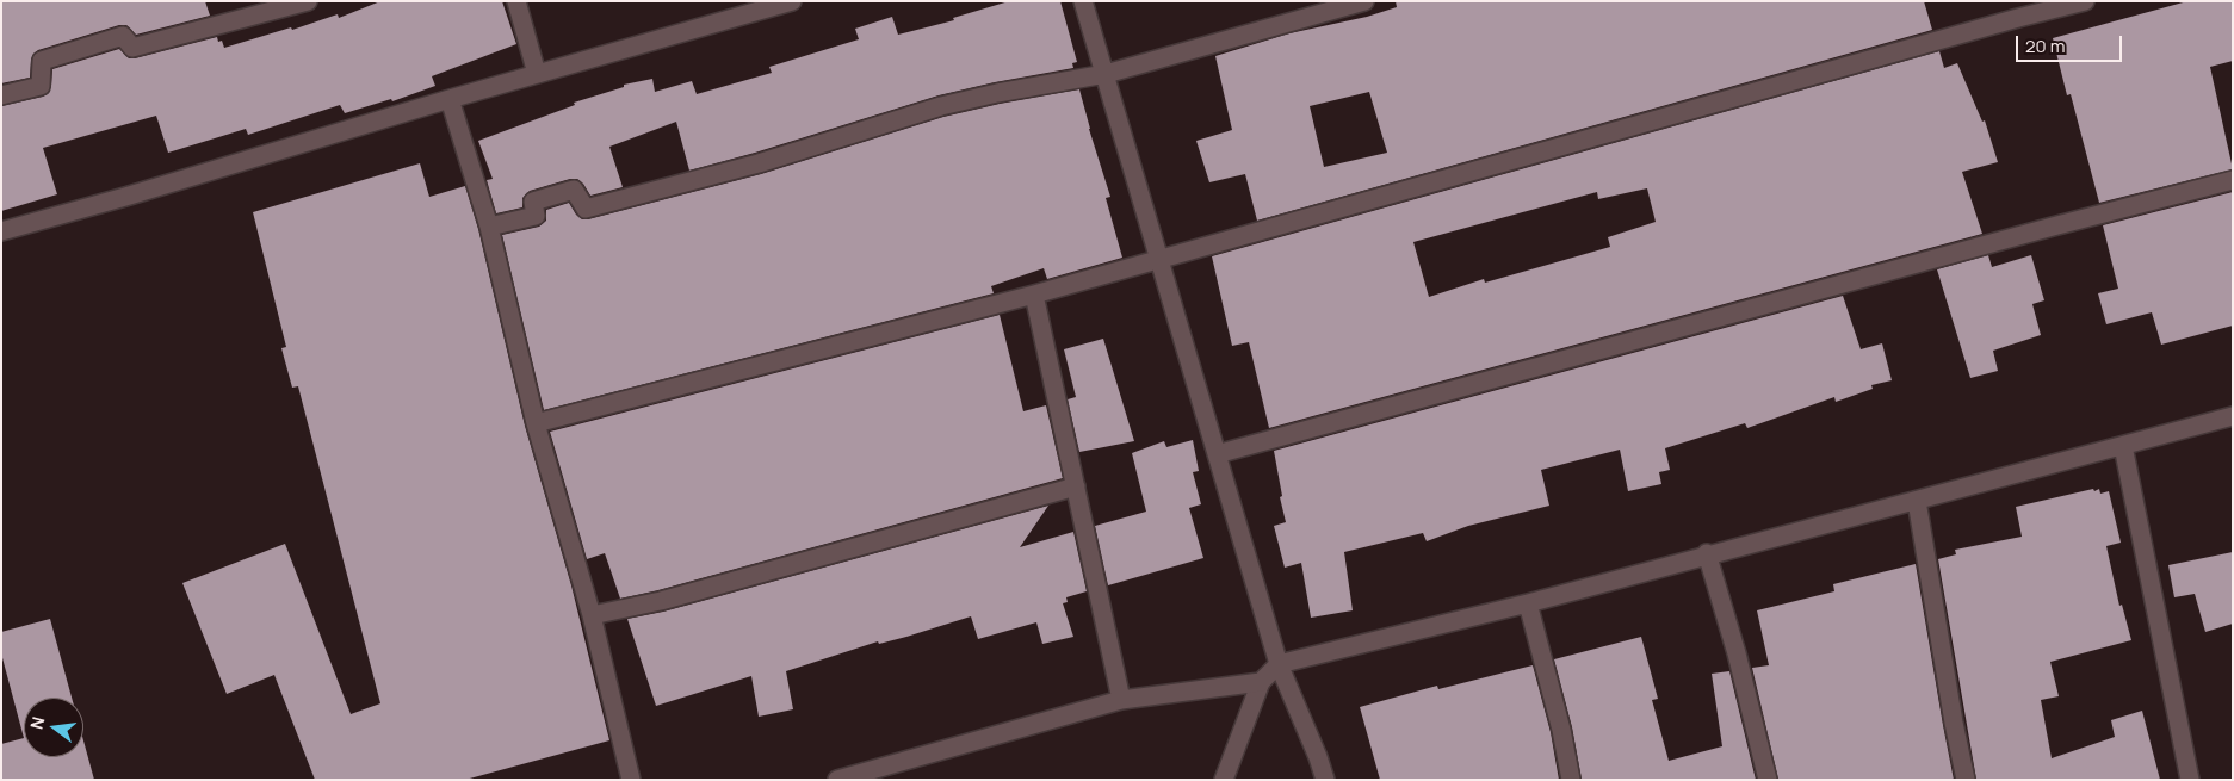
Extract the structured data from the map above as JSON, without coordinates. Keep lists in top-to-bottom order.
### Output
{
  "scale_bar": "20 m",
  "north": "left"
}
